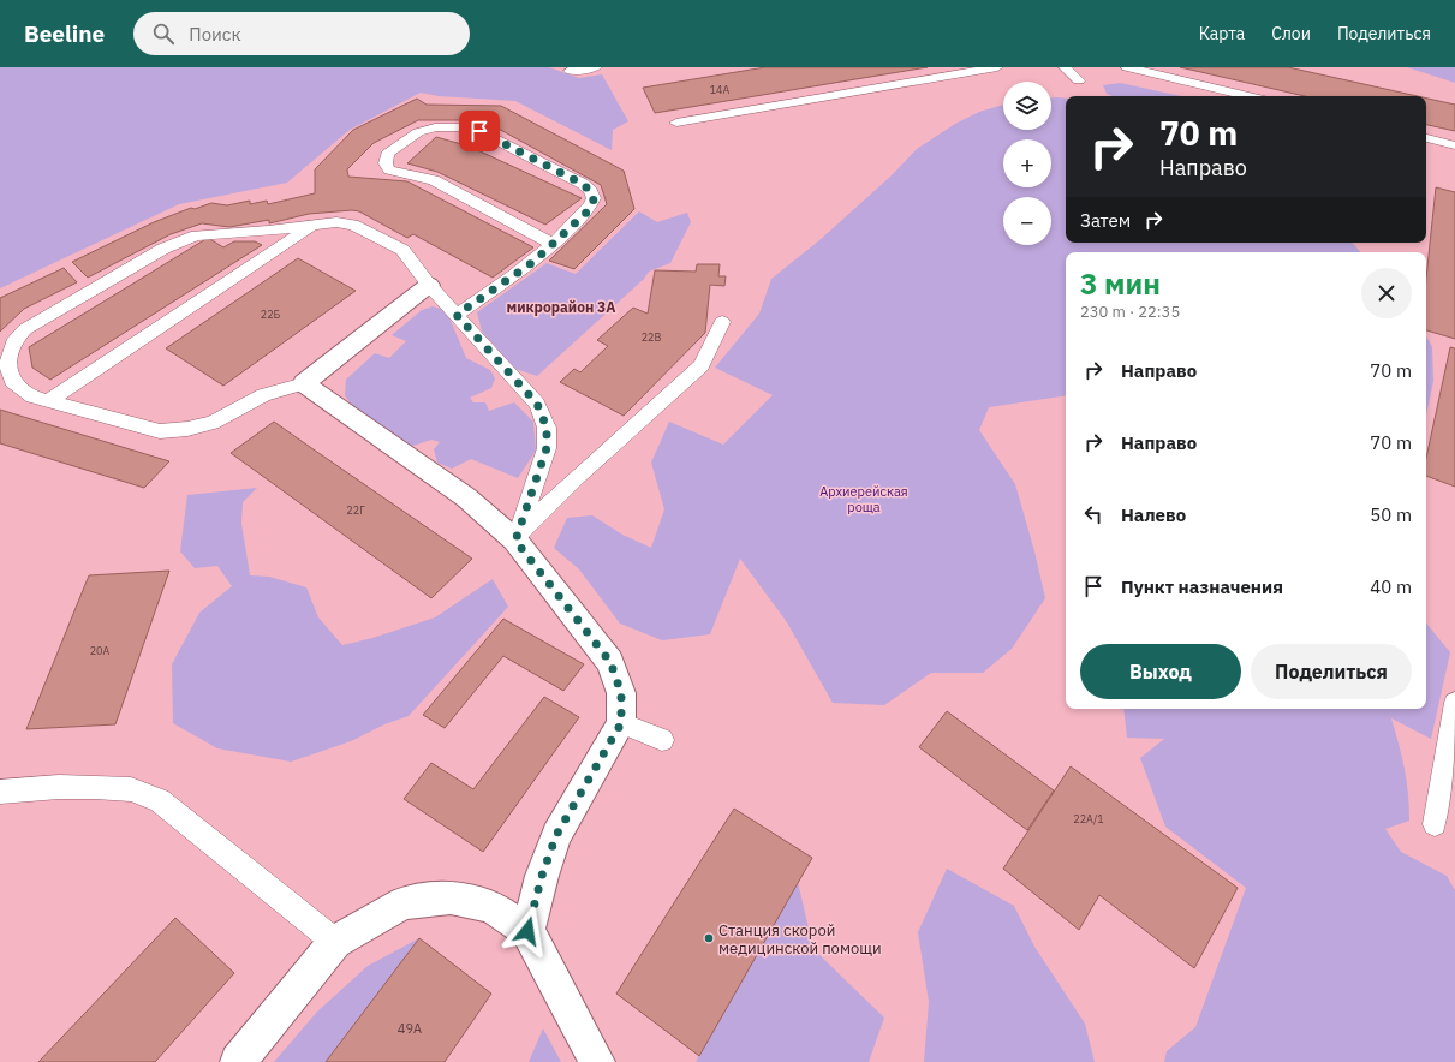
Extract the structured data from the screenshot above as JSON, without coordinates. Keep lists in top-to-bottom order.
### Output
{
  "districts": ["микрорайон 3А"],
  "parks": ["Архиерейская роща"],
  "places": ["Станция скорой медицинской помощи"],
  "house_numbers": [
    "14А",
    "22Б",
    "22В",
    "22Г",
    "20А",
    "22А/1",
    "49А"
  ],
  "page": {
    "header": "Beeline",
    "search": "Поиск",
    "nav": ["Карта", "Слои", "Поделиться"],
    "map_buttons": ["+", "−"],
    "turn": ["70 m", "Направо"],
    "then": "Затем",
    "heading": ["3 мин", "230 m · 22:35"],
    "list": [
      {
        "name": "Направо",
        "value": "70 m"
      },
      {
        "name": "Направо",
        "value": "70 m"
      },
      {
        "name": "Налево",
        "value": "50 m"
      },
      {
        "name": "Пункт назначения",
        "value": "40 m"
      }
    ],
    "buttons": ["Выход", "Поделиться"]
  }
}
